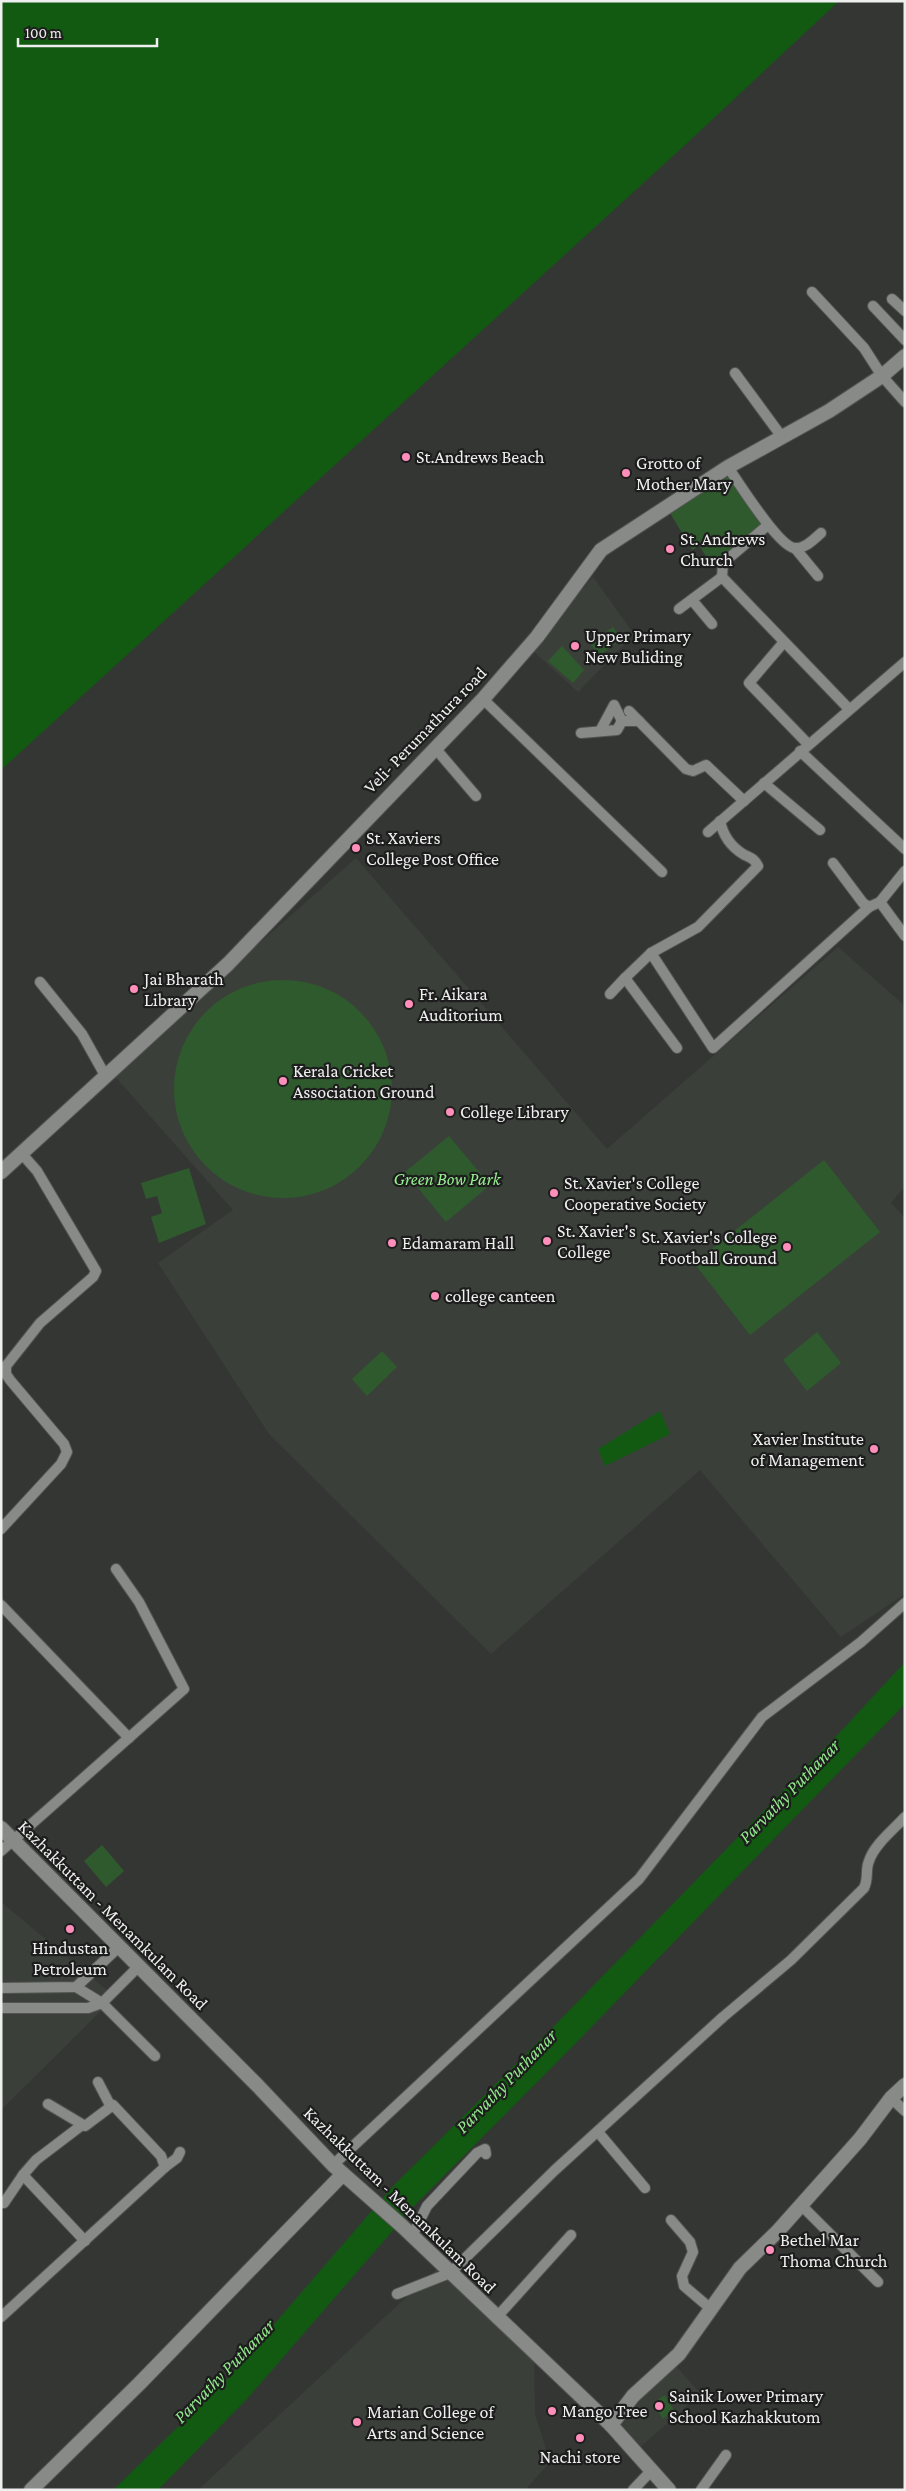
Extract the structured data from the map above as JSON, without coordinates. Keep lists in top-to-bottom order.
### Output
{
  "streets": {
    "main road": ["Veli- Perumathura road", "Kazhakkuttam - Menamkulam Road"]
  },
  "water": ["Parvathy Puthanar"],
  "parks": ["Green Bow Park"],
  "places": [
    "St.Andrews Beach",
    "Grotto of Mother Mary",
    "St. Andrews Church",
    "Upper Primary New Buliding",
    "St. Xaviers College Post Office",
    "Jai Bharath Library",
    "Fr. Aikara Auditorium",
    "Kerala Cricket Association Ground",
    "College Library",
    "St. Xavier's College Cooperative Society",
    "St. Xavier's College",
    "Edamaram Hall",
    "St. Xavier's College Football Ground",
    "college canteen",
    "Xavier Institute of Management",
    "Hindustan Petroleum",
    "Bethel Mar Thoma Church",
    "Sainik Lower Primary School Kazhakkutom",
    "Mango Tree",
    "Marian College of Arts and Science",
    "Nachi store"
  ],
  "scale_bar": "100 m"
}
